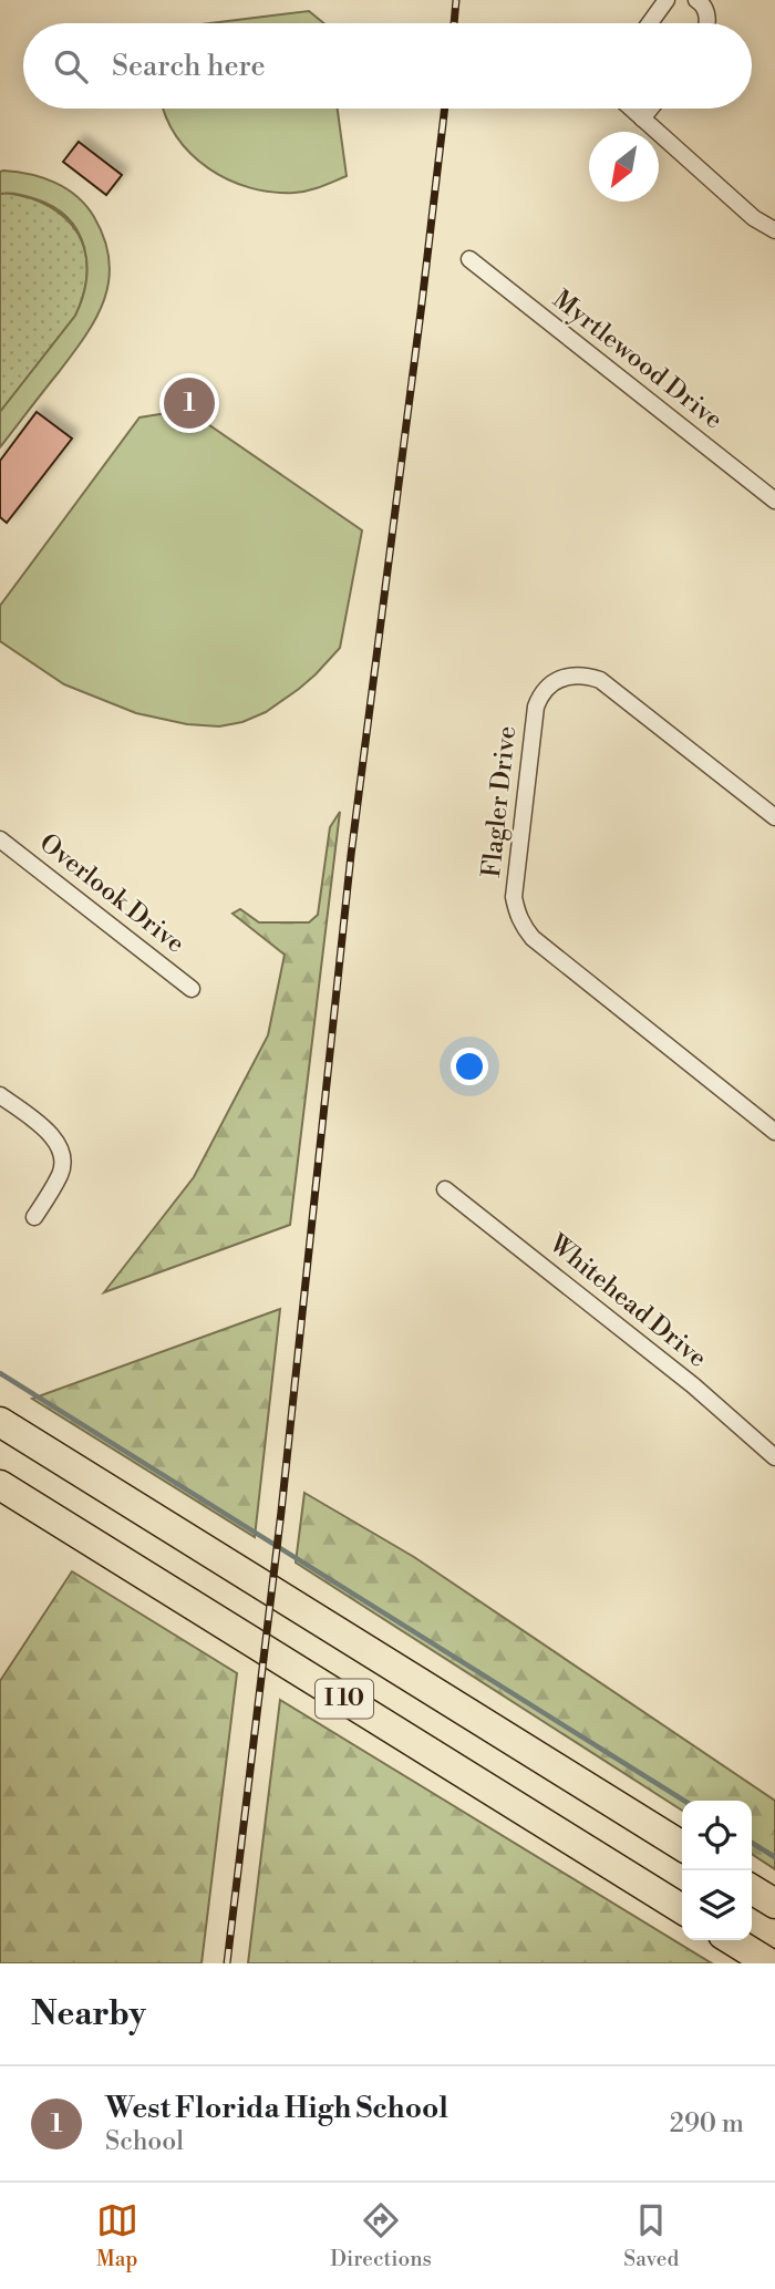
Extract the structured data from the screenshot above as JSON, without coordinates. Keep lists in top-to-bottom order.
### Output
{
  "streets": {
    "highway": ["I 10"],
    "street": [
      "Myrtlewood Drive",
      "Flagler Drive",
      "Overlook Drive",
      "Whitehead Drive"
    ]
  },
  "north": "bottom left",
  "page": {
    "search": "Search here",
    "pins": "1",
    "heading": "Nearby",
    "list": [
      {
        "mark": "1",
        "name": "West Florida High School",
        "note": "School",
        "value": "290 m"
      }
    ],
    "nav": ["Map", "Directions", "Saved"]
  }
}
